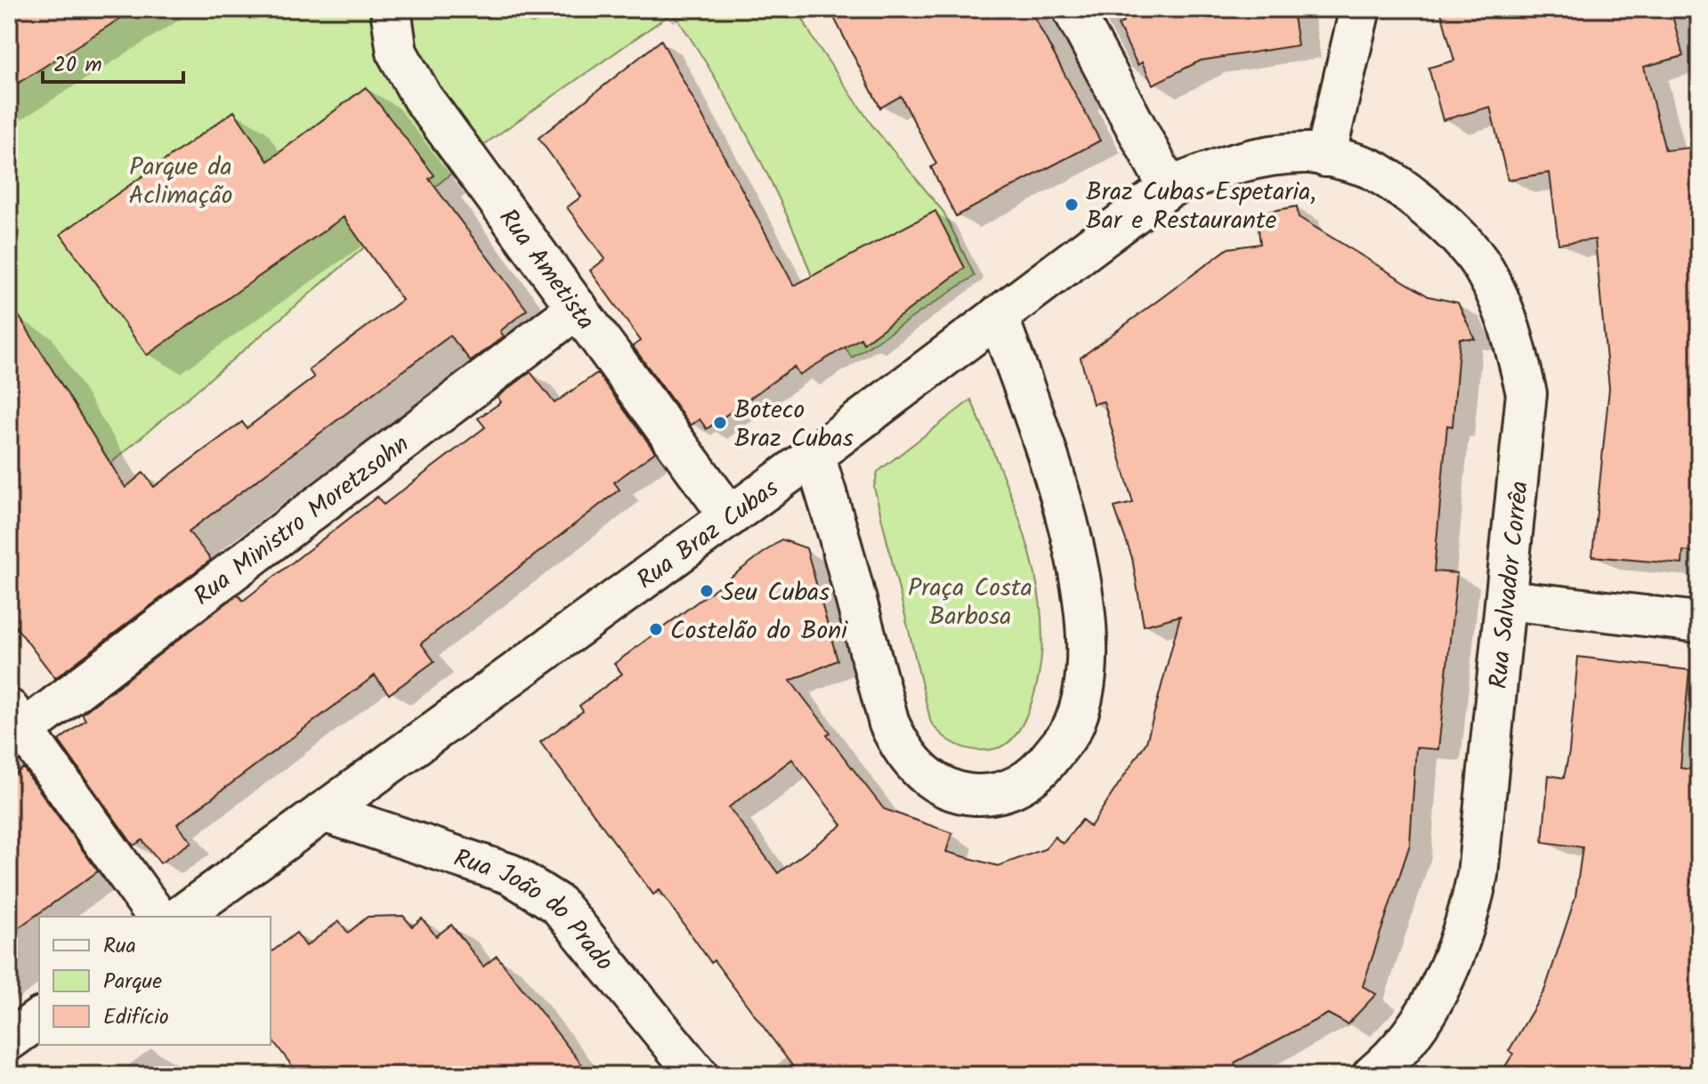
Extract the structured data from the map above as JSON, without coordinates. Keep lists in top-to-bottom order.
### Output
{
  "streets": {
    "street": [
      "Rua Ametista",
      "Rua Ministro Moretzsohn",
      "Rua Braz Cubas",
      "Rua Salvador Corrêa",
      "Rua João do Prado"
    ]
  },
  "crossings": [
    ["Rua Ametista", "Rua Ministro Moretzsohn"],
    ["Rua Ametista", "Rua Braz Cubas"],
    ["Rua Braz Cubas", "Rua Salvador Corrêa"],
    ["Rua Braz Cubas", "Rua João do Prado"]
  ],
  "parks": ["Parque da Aclimação", "Praça Costa Barbosa"],
  "places": [
    "Braz Cubas Espetaria, Bar e Restaurante",
    "Boteco Braz Cubas",
    "Seu Cubas",
    "Costelão do Boni"
  ],
  "legend": ["Rua", "Parque", "Edifício"],
  "scale_bar": "20 m"
}
